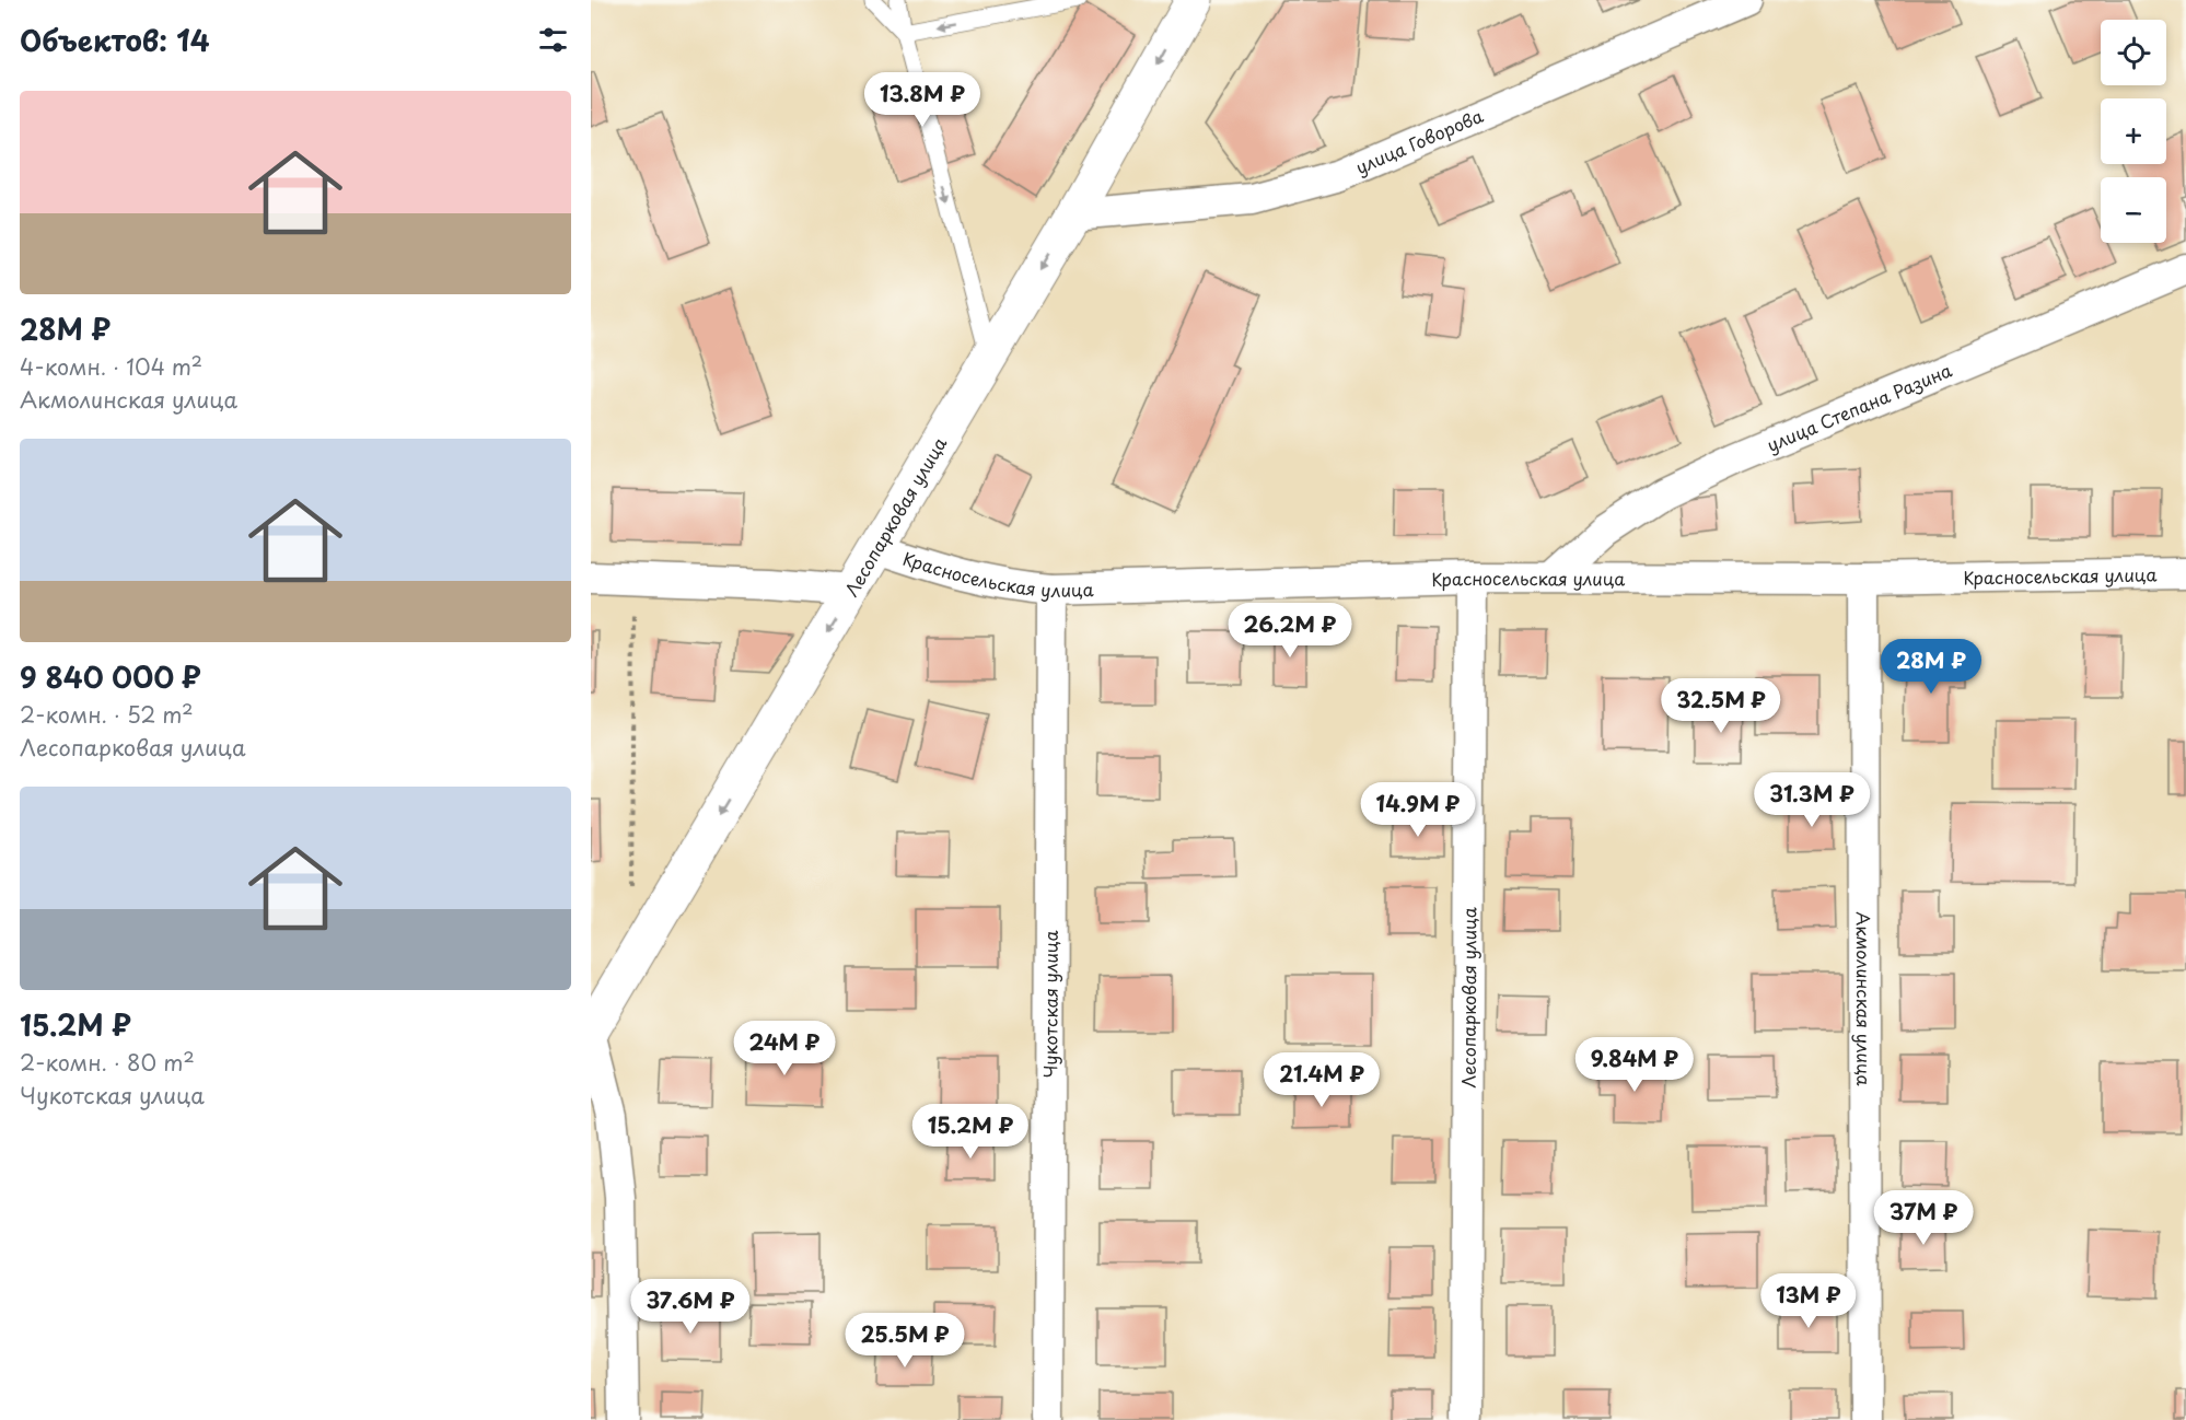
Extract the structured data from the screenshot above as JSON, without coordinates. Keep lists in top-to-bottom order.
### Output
{
  "streets": {
    "street": [
      "улица Говорова",
      "улица Степана Разина",
      "Лесопарковая улица",
      "Красносельская улица",
      "Акмолинская улица",
      "Чукотская улица"
    ]
  },
  "crossings": [
    ["улица Говорова", "Лесопарковая улица"],
    ["улица Степана Разина", "Красносельская улица"],
    ["Лесопарковая улица", "Красносельская улица"],
    ["Красносельская улица", "Акмолинская улица"],
    ["Красносельская улица", "Чукотская улица"]
  ],
  "one_way": ["Лесопарковая улица"],
  "page": {
    "heading": "Объектов: 14",
    "map_buttons": ["+", "−"],
    "price": [
      "13.8M ₽",
      "26.2M ₽",
      "28M ₽",
      "32.5M ₽",
      "31.3M ₽",
      "14.9M ₽",
      "24M ₽",
      "9.84M ₽",
      "21.4M ₽",
      "15.2M ₽",
      "37M ₽",
      "13M ₽",
      "37.6M ₽",
      "25.5M ₽"
    ],
    "list": [
      {
        "name": "28M ₽",
        "note": "4-комн. · 104 m² · Акмолинская улица"
      },
      {
        "name": "9 840 000 ₽",
        "note": "2-комн. · 52 m² · Лесопарковая улица"
      },
      {
        "name": "15.2M ₽",
        "note": "2-комн. · 80 m² · Чукотская улица"
      }
    ]
  }
}
